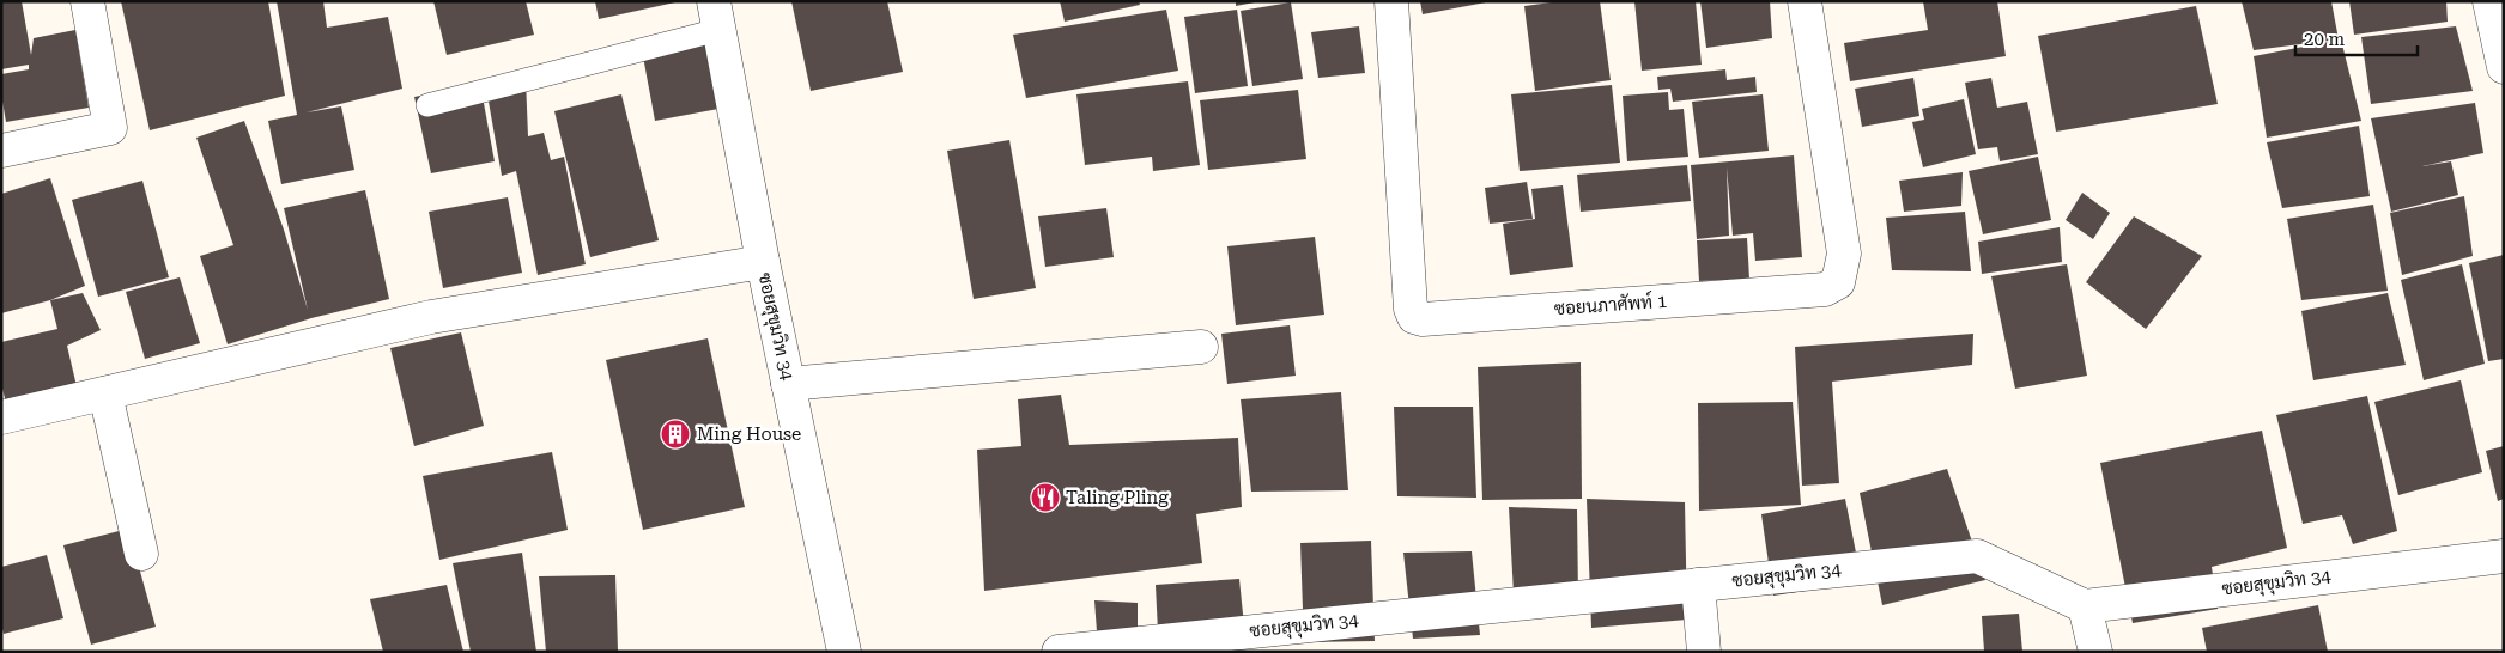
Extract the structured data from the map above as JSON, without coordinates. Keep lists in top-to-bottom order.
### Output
{
  "streets": {
    "street": ["ซอยนภาศัพท์ 1", "ซอยสุขุมวิท 34"]
  },
  "places": {
    "building": ["Ming House"],
    "restaurant": ["Taling Pling"]
  },
  "scale_bar": "20 m"
}
